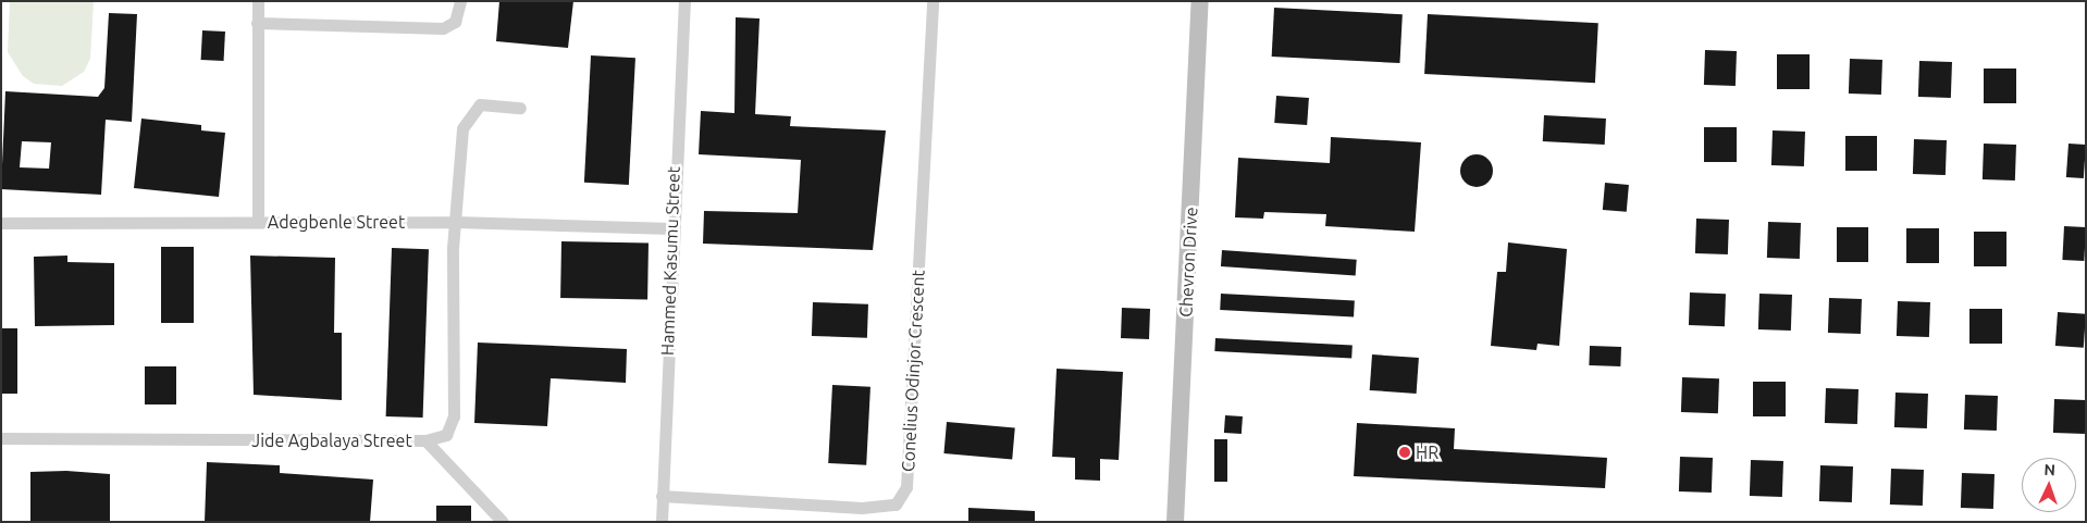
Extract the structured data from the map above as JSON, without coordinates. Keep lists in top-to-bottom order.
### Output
{
  "streets": {
    "main road": ["Chevron Drive"],
    "street": [
      "Adegbenle Street",
      "Hammed Kasumu Street",
      "Conelius Odinjor Crescent",
      "Jide Agbalaya Street"
    ]
  },
  "crossings": [
    ["Adegbenle Street", "Hammed Kasumu Street"],
    ["Adegbenle Street", "Jide Agbalaya Street"],
    ["Hammed Kasumu Street", "Conelius Odinjor Crescent"]
  ],
  "places": ["HR"],
  "north": "top"
}
